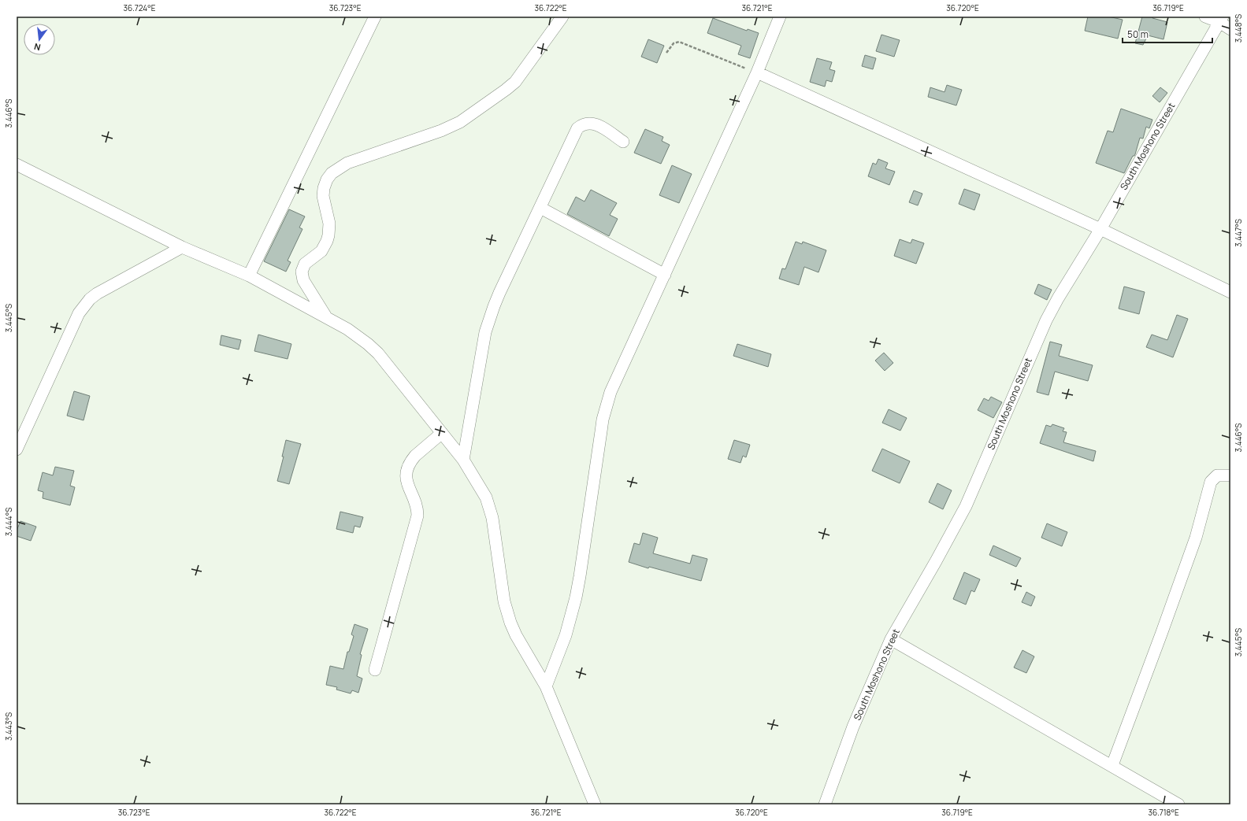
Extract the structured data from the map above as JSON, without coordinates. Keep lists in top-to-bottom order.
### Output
{
  "streets": {
    "street": ["South Moshono Street"]
  },
  "scale_bar": "50 m",
  "north": "bottom",
  "coordinates": [
    "36.724°E",
    "36.723°E",
    "36.722°E",
    "36.721°E",
    "36.720°E",
    "36.719°E",
    "3.448°S",
    "3.446°S",
    "3.447°S",
    "3.445°S",
    "3.444°S",
    "3.443°S",
    "36.718°E"
  ]
}
